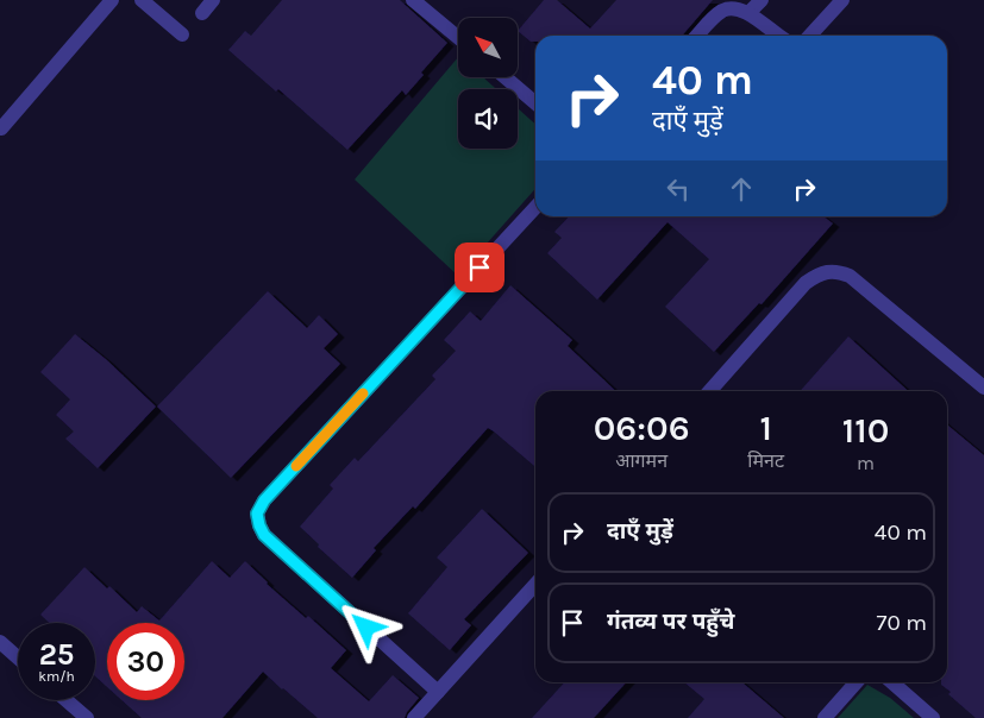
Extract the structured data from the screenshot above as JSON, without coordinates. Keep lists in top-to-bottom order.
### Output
{
  "north": "top left",
  "page": {
    "turn": ["40 m", "दाएँ मुड़ें"],
    "eta": [
      "06:06",
      "आगमन",
      "1",
      "मिनट",
      "110",
      "m"
    ],
    "list": [
      {
        "name": "दाएँ मुड़ें",
        "value": "40 m"
      },
      {
        "name": "गंतव्य पर पहुँचे",
        "value": "70 m"
      }
    ],
    "speed": "25 km/h",
    "limit": "30"
  }
}
